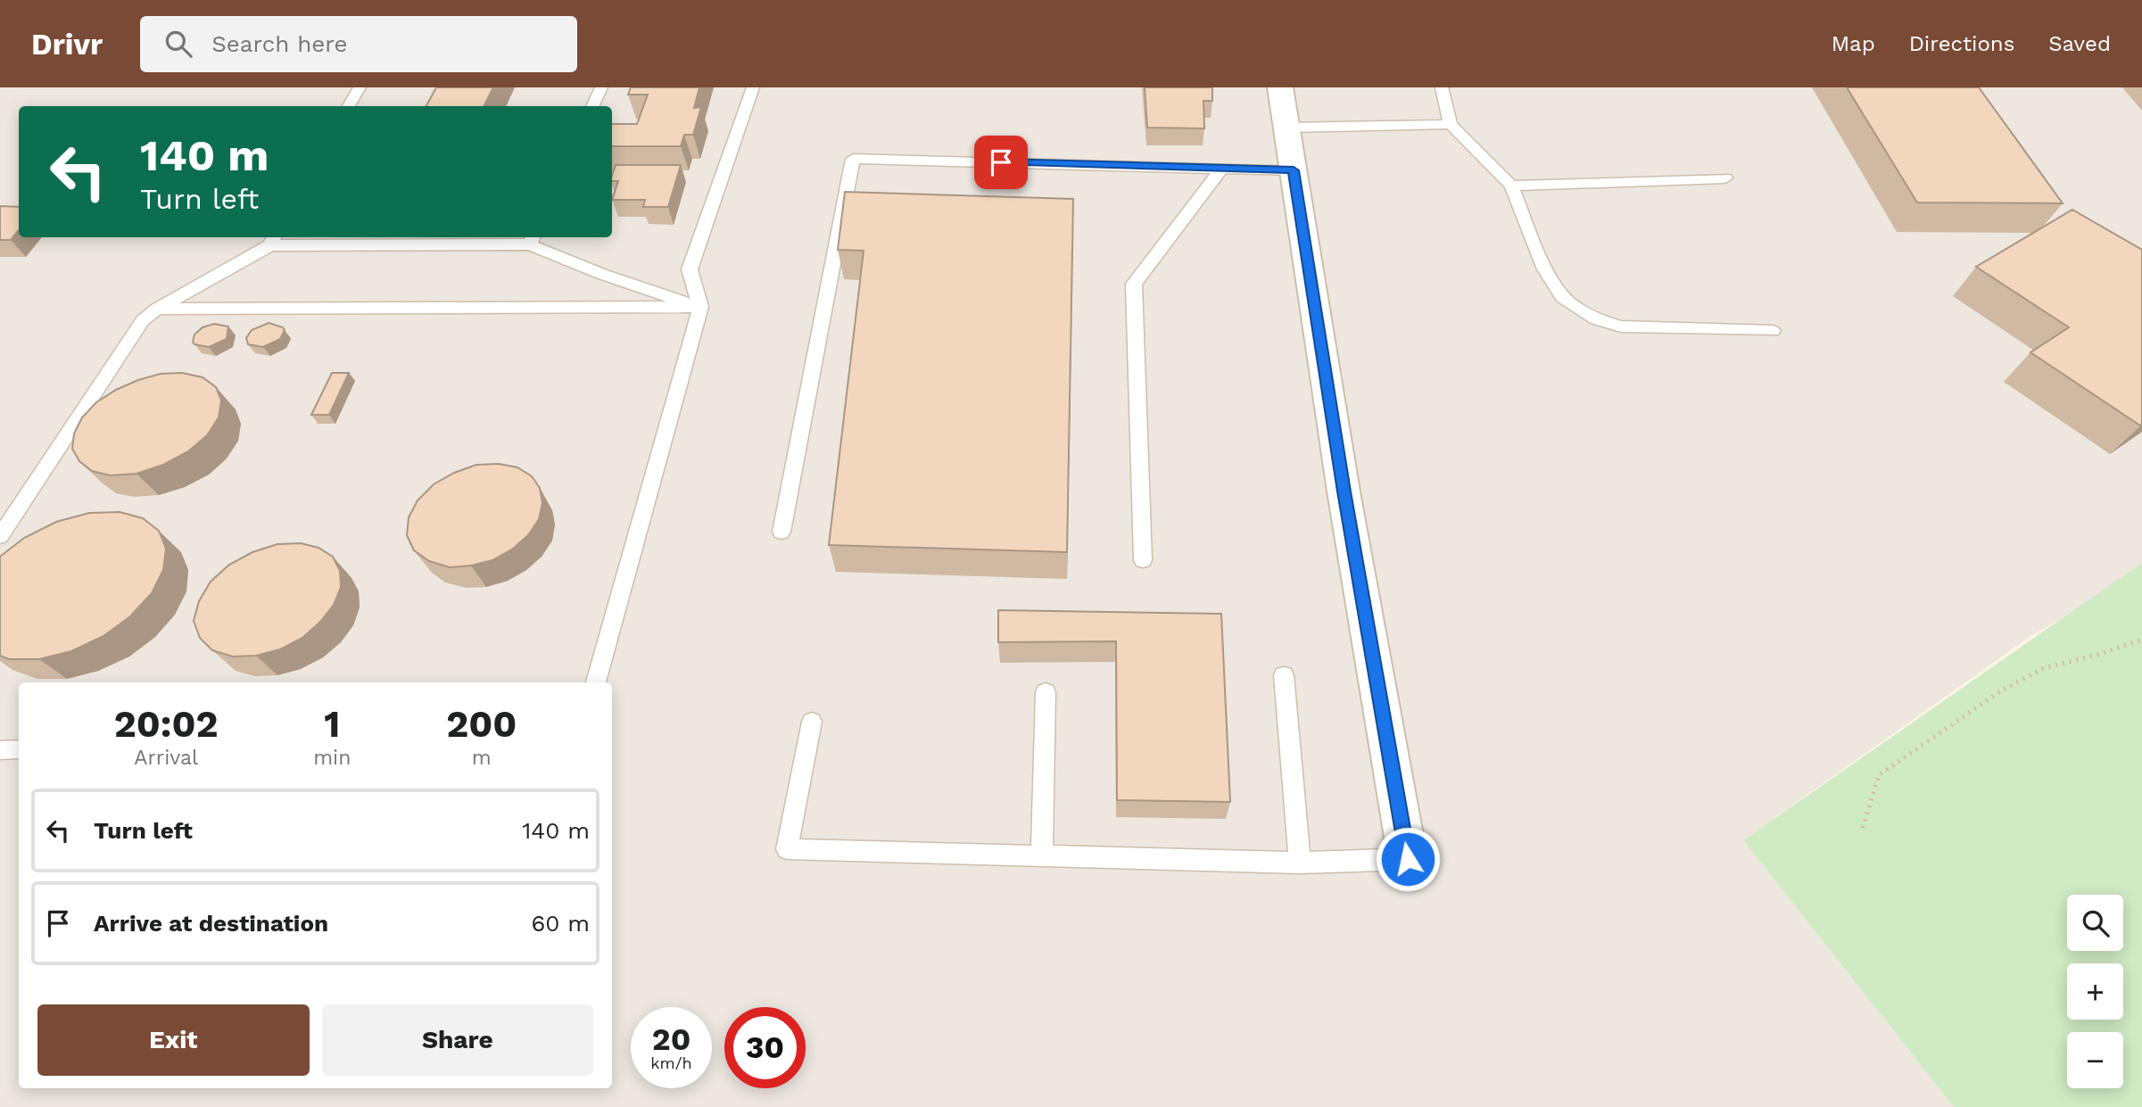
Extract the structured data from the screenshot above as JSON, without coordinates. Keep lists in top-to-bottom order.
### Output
{
  "page": {
    "header": "Drivr",
    "search": "Search here",
    "nav": ["Map", "Directions", "Saved"],
    "turn": ["140 m", "Turn left"],
    "eta": [
      "20:02",
      "Arrival",
      "1",
      "min",
      "200",
      "m"
    ],
    "list": [
      {
        "name": "Turn left",
        "value": "140 m"
      },
      {
        "name": "Arrive at destination",
        "value": "60 m"
      }
    ],
    "map_buttons": ["+", "−"],
    "buttons": ["Exit", "Share"],
    "speed": "20 km/h",
    "limit": "30"
  }
}
